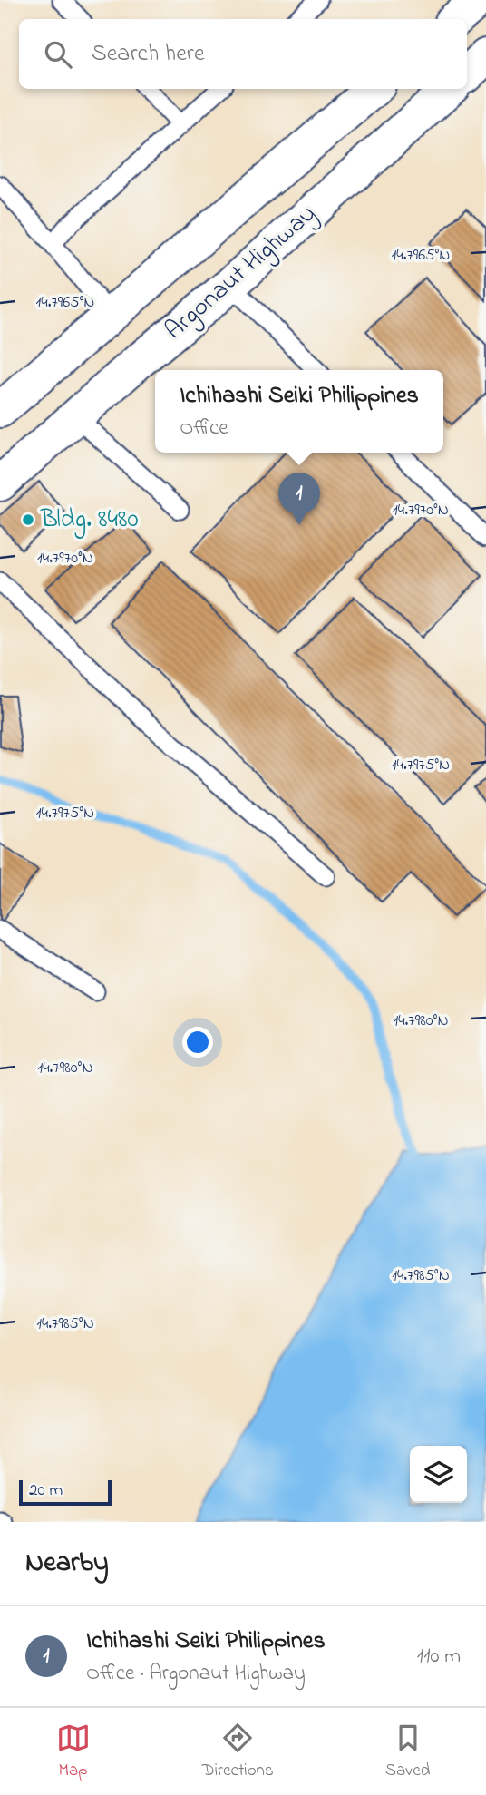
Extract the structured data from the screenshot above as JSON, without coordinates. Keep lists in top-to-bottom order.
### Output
{
  "streets": {
    "main road": ["Argonaut Highway"]
  },
  "places": ["Bldg. 8480"],
  "scale_bar": "20 m",
  "page": {
    "search": "Search here",
    "popup": ["Ichihashi Seiki Philippines", "Office"],
    "pins": "1",
    "scale": "20 m",
    "heading": "Nearby",
    "list": [
      {
        "mark": "1",
        "name": "Ichihashi Seiki Philippines",
        "note": "Office · Argonaut Highway",
        "value": "110 m"
      }
    ],
    "nav": ["Map", "Directions", "Saved"]
  },
  "coordinates": [
    "14.7965°N",
    "14.7970°N",
    "14.7975°N",
    "14.7980°N",
    "14.7985°N"
  ]
}
